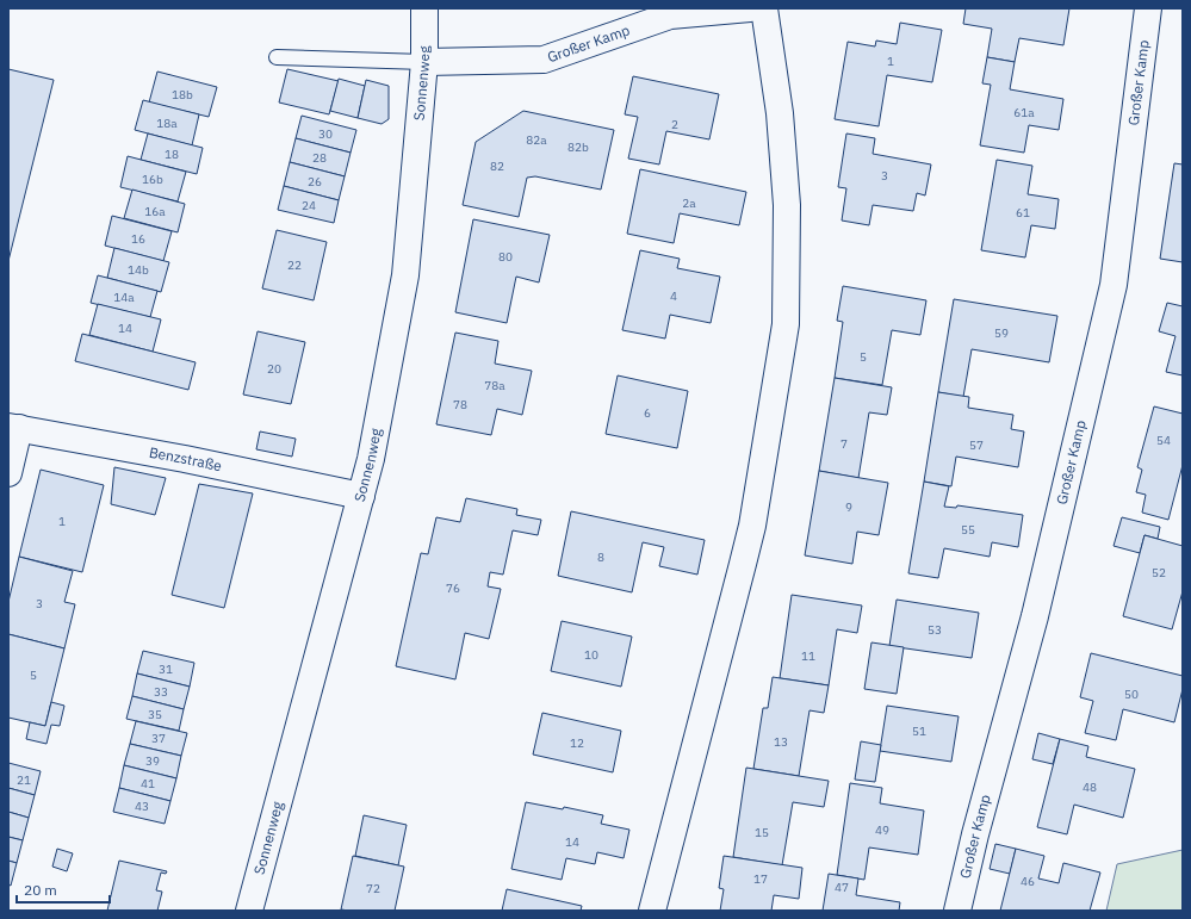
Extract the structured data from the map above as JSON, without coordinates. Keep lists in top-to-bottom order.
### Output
{
  "streets": {
    "street": ["Großer Kamp", "Sonnenweg", "Benzstraße"]
  },
  "crossings": [
    ["Großer Kamp", "Sonnenweg"],
    ["Sonnenweg", "Benzstraße"]
  ],
  "house_numbers": [
    "1",
    "18b",
    "61a",
    "18a",
    "2",
    "30",
    "82a",
    "82b",
    "18",
    "28",
    "82",
    "3",
    "16b",
    "26",
    "2a",
    "24",
    "16a",
    "61",
    "16",
    "80",
    "22",
    "14b",
    "4",
    "14a",
    "14",
    "59",
    "5",
    "20",
    "78a",
    "78",
    "6",
    "54",
    "7",
    "57",
    "9",
    "1",
    "55",
    "8",
    "52",
    "76",
    "3",
    "53",
    "10",
    "11",
    "31",
    "5",
    "33",
    "50",
    "35",
    "51",
    "37",
    "13",
    "12",
    "39",
    "21",
    "41",
    "48",
    "43",
    "49",
    "15",
    "14",
    "17",
    "46",
    "47",
    "72"
  ],
  "scale_bar": "20 m"
}
